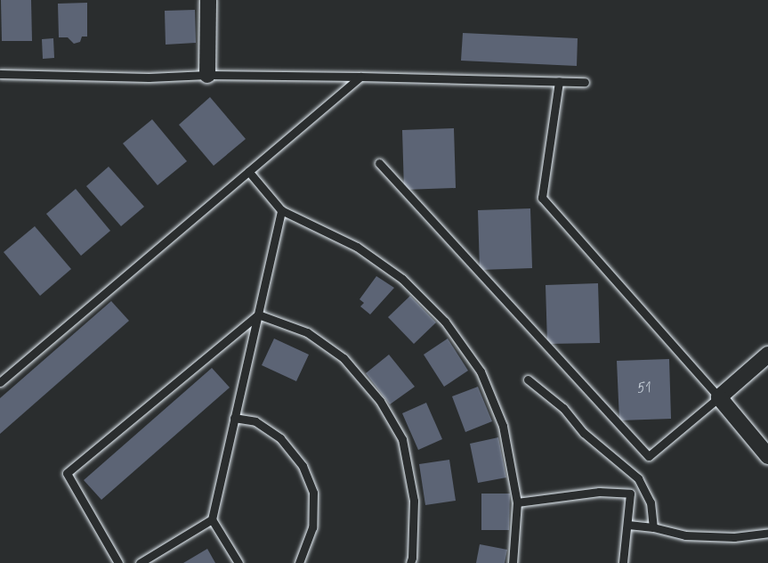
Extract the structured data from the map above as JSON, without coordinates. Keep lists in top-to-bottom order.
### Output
{
  "house_numbers": ["51"]
}
